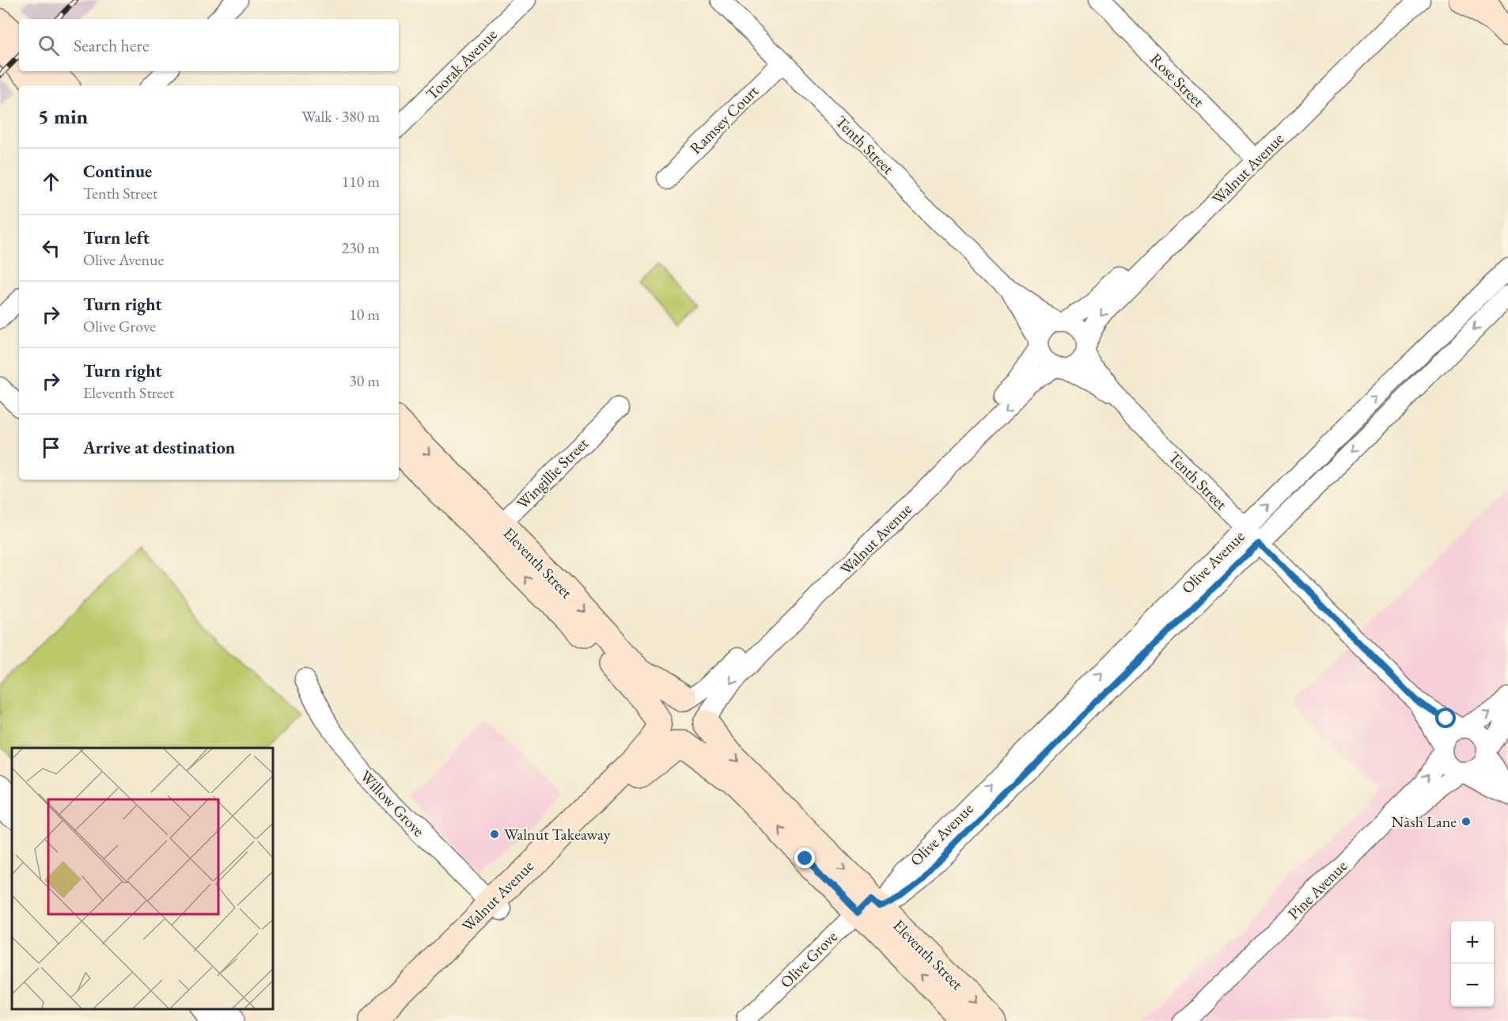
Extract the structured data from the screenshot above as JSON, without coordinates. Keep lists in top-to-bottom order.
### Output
{
  "streets": {
    "main road": ["Walnut Avenue", "Eleventh Street"],
    "street": [
      "Toorak Avenue",
      "Rose Street",
      "Ramsey Court",
      "Tenth Street",
      "Wingillie Street",
      "Olive Avenue",
      "Willow Grove",
      "Pine Avenue",
      "Olive Grove"
    ]
  },
  "crossings": [
    ["Rose Street", "Walnut Avenue"],
    ["Ramsey Court", "Tenth Street"],
    ["Tenth Street", "Walnut Avenue"],
    ["Tenth Street", "Olive Avenue"],
    ["Tenth Street", "Pine Avenue"],
    ["Walnut Avenue", "Eleventh Street"],
    ["Walnut Avenue", "Willow Grove"],
    ["Wingillie Street", "Eleventh Street"],
    ["Olive Avenue", "Eleventh Street"],
    ["Olive Avenue", "Olive Grove"],
    ["Eleventh Street", "Olive Grove"]
  ],
  "places": ["Nash Lane", "Walnut Takeaway"],
  "page": {
    "search": "Search here",
    "heading": ["5 min", "Walk · 380 m"],
    "list": [
      ["Continue", "Tenth Street", "110 m"],
      ["Turn left", "Olive Avenue", "230 m"],
      ["Turn right", "Olive Grove", "10 m"],
      ["Turn right", "Eleventh Street", "30 m"],
      "Arrive at destination"
    ],
    "map_buttons": ["+", "−"]
  }
}
